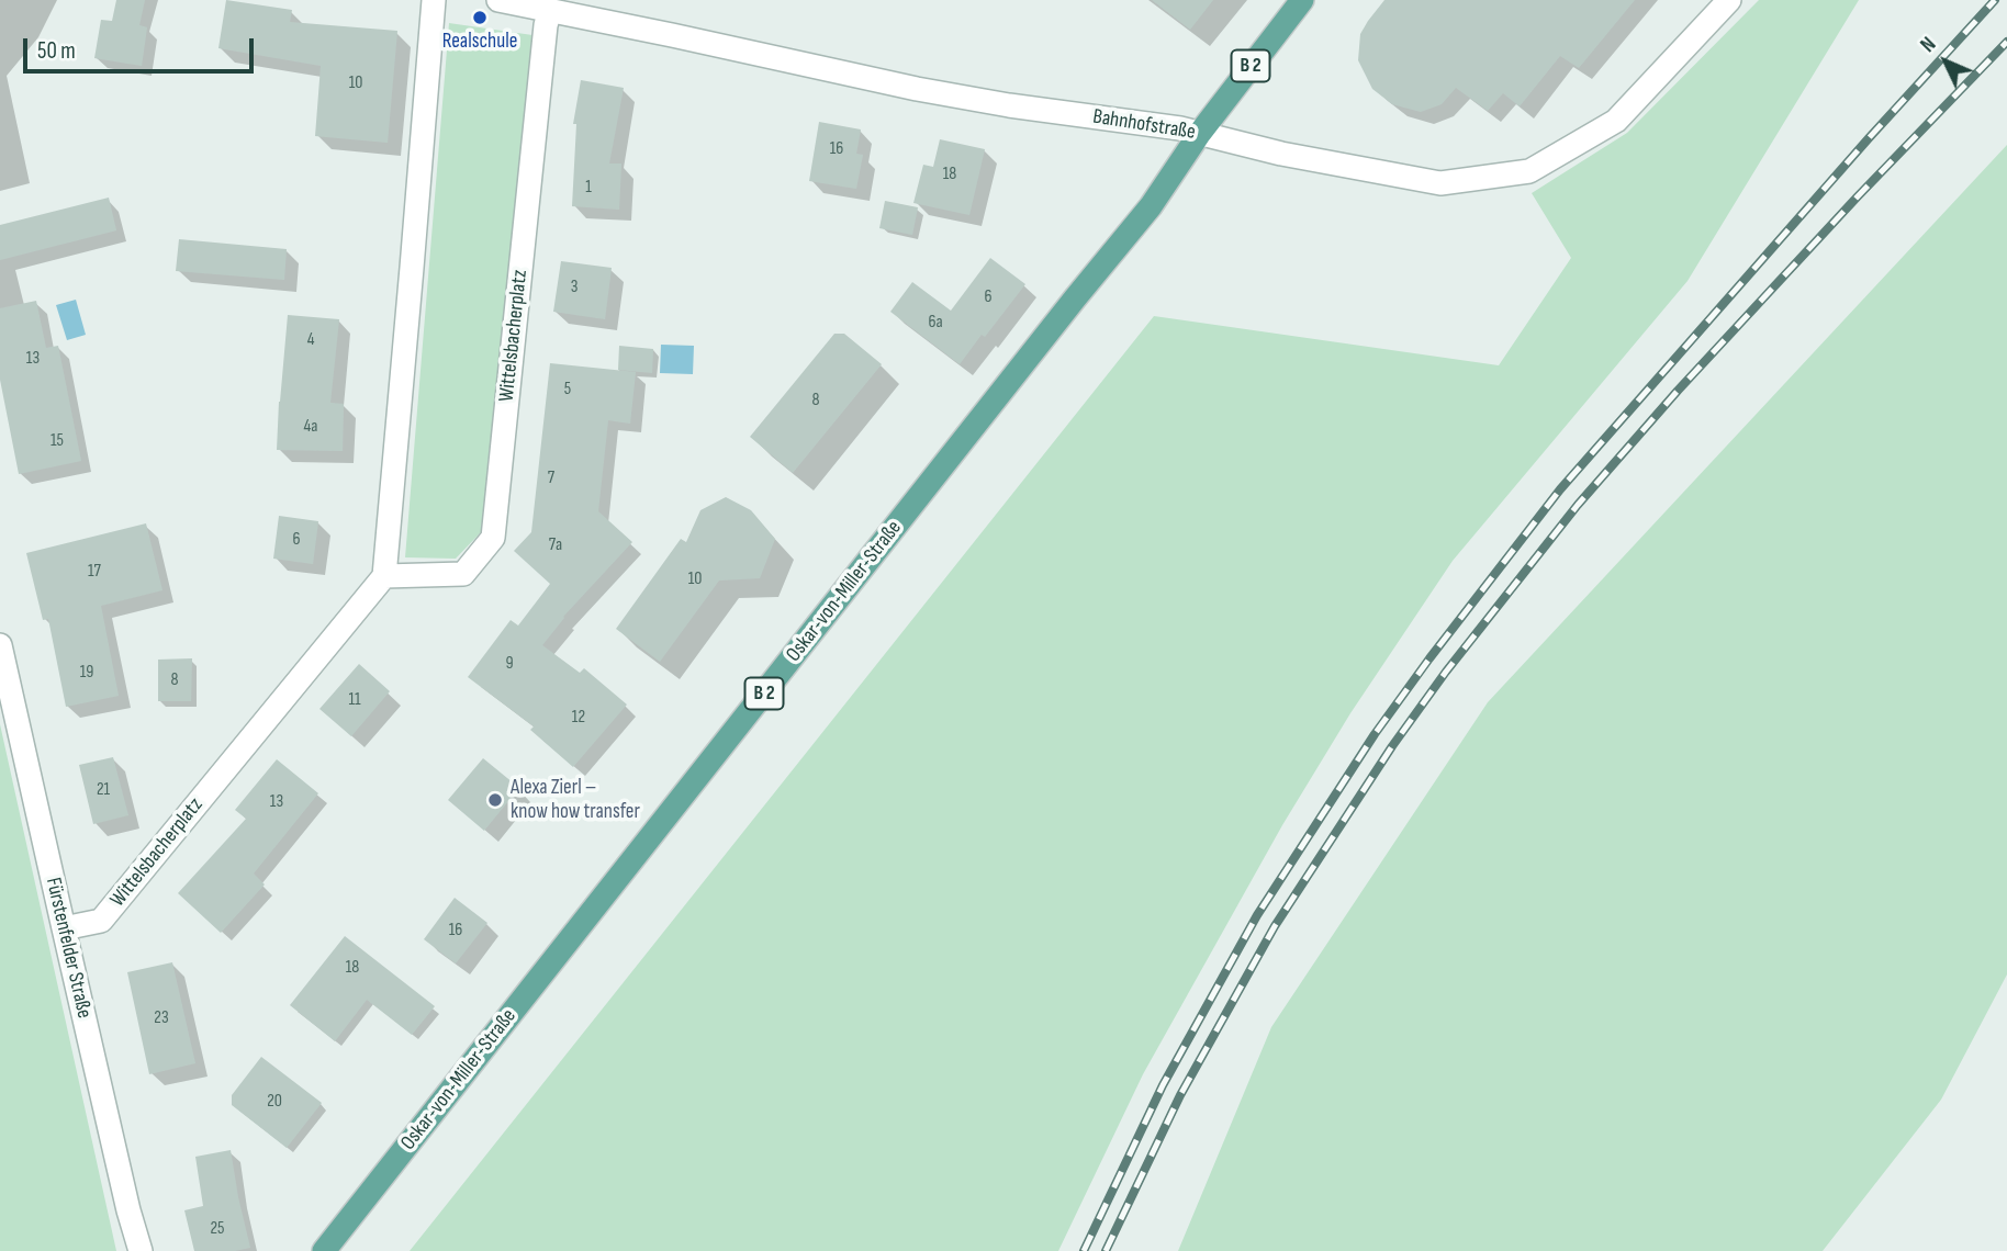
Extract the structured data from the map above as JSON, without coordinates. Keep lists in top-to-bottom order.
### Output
{
  "streets": {
    "main road": ["B 2", "Oskar-von-Miller-Straße"],
    "street": ["Bahnhofstraße", "Wittelsbacherplatz", "Fürstenfelder Straße"]
  },
  "crossings": [
    ["Bahnhofstraße", "Wittelsbacherplatz"],
    ["Bahnhofstraße", "Oskar-von-Miller-Straße"],
    ["Wittelsbacherplatz", "Fürstenfelder Straße"]
  ],
  "places": ["Realschule", "Alexa Zierl – know how transfer"],
  "house_numbers": [
    "10",
    "16",
    "18",
    "1",
    "3",
    "6",
    "6a",
    "4",
    "13",
    "5",
    "8",
    "4a",
    "15",
    "7",
    "6",
    "7a",
    "17",
    "10",
    "9",
    "19",
    "8",
    "11",
    "12",
    "21",
    "13",
    "16",
    "18",
    "23",
    "20",
    "25"
  ],
  "scale_bar": "50 m",
  "north": "top left"
}
